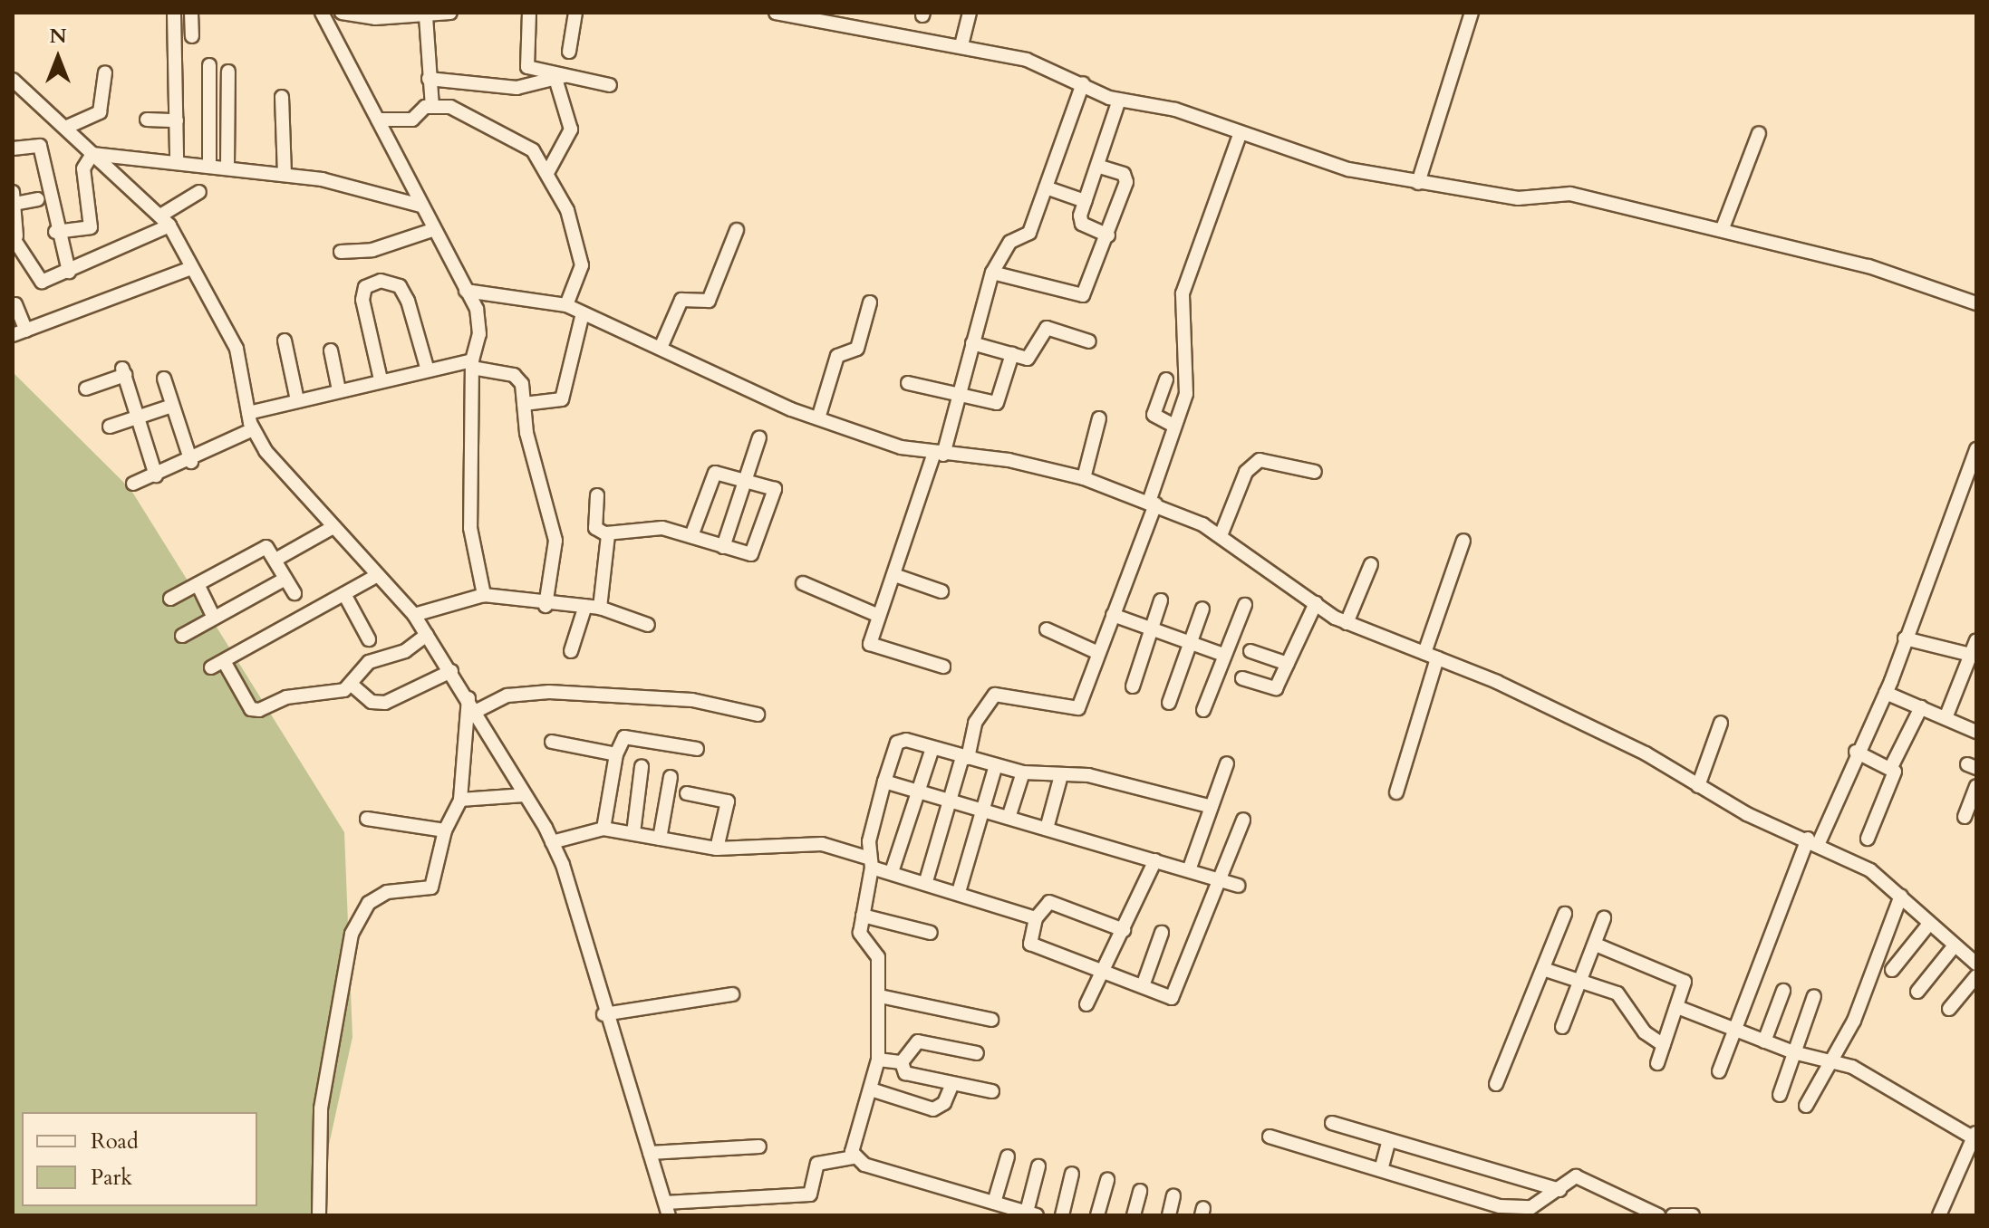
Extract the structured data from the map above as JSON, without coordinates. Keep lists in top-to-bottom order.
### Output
{
  "legend": ["Road", "Park"],
  "north": "top"
}
